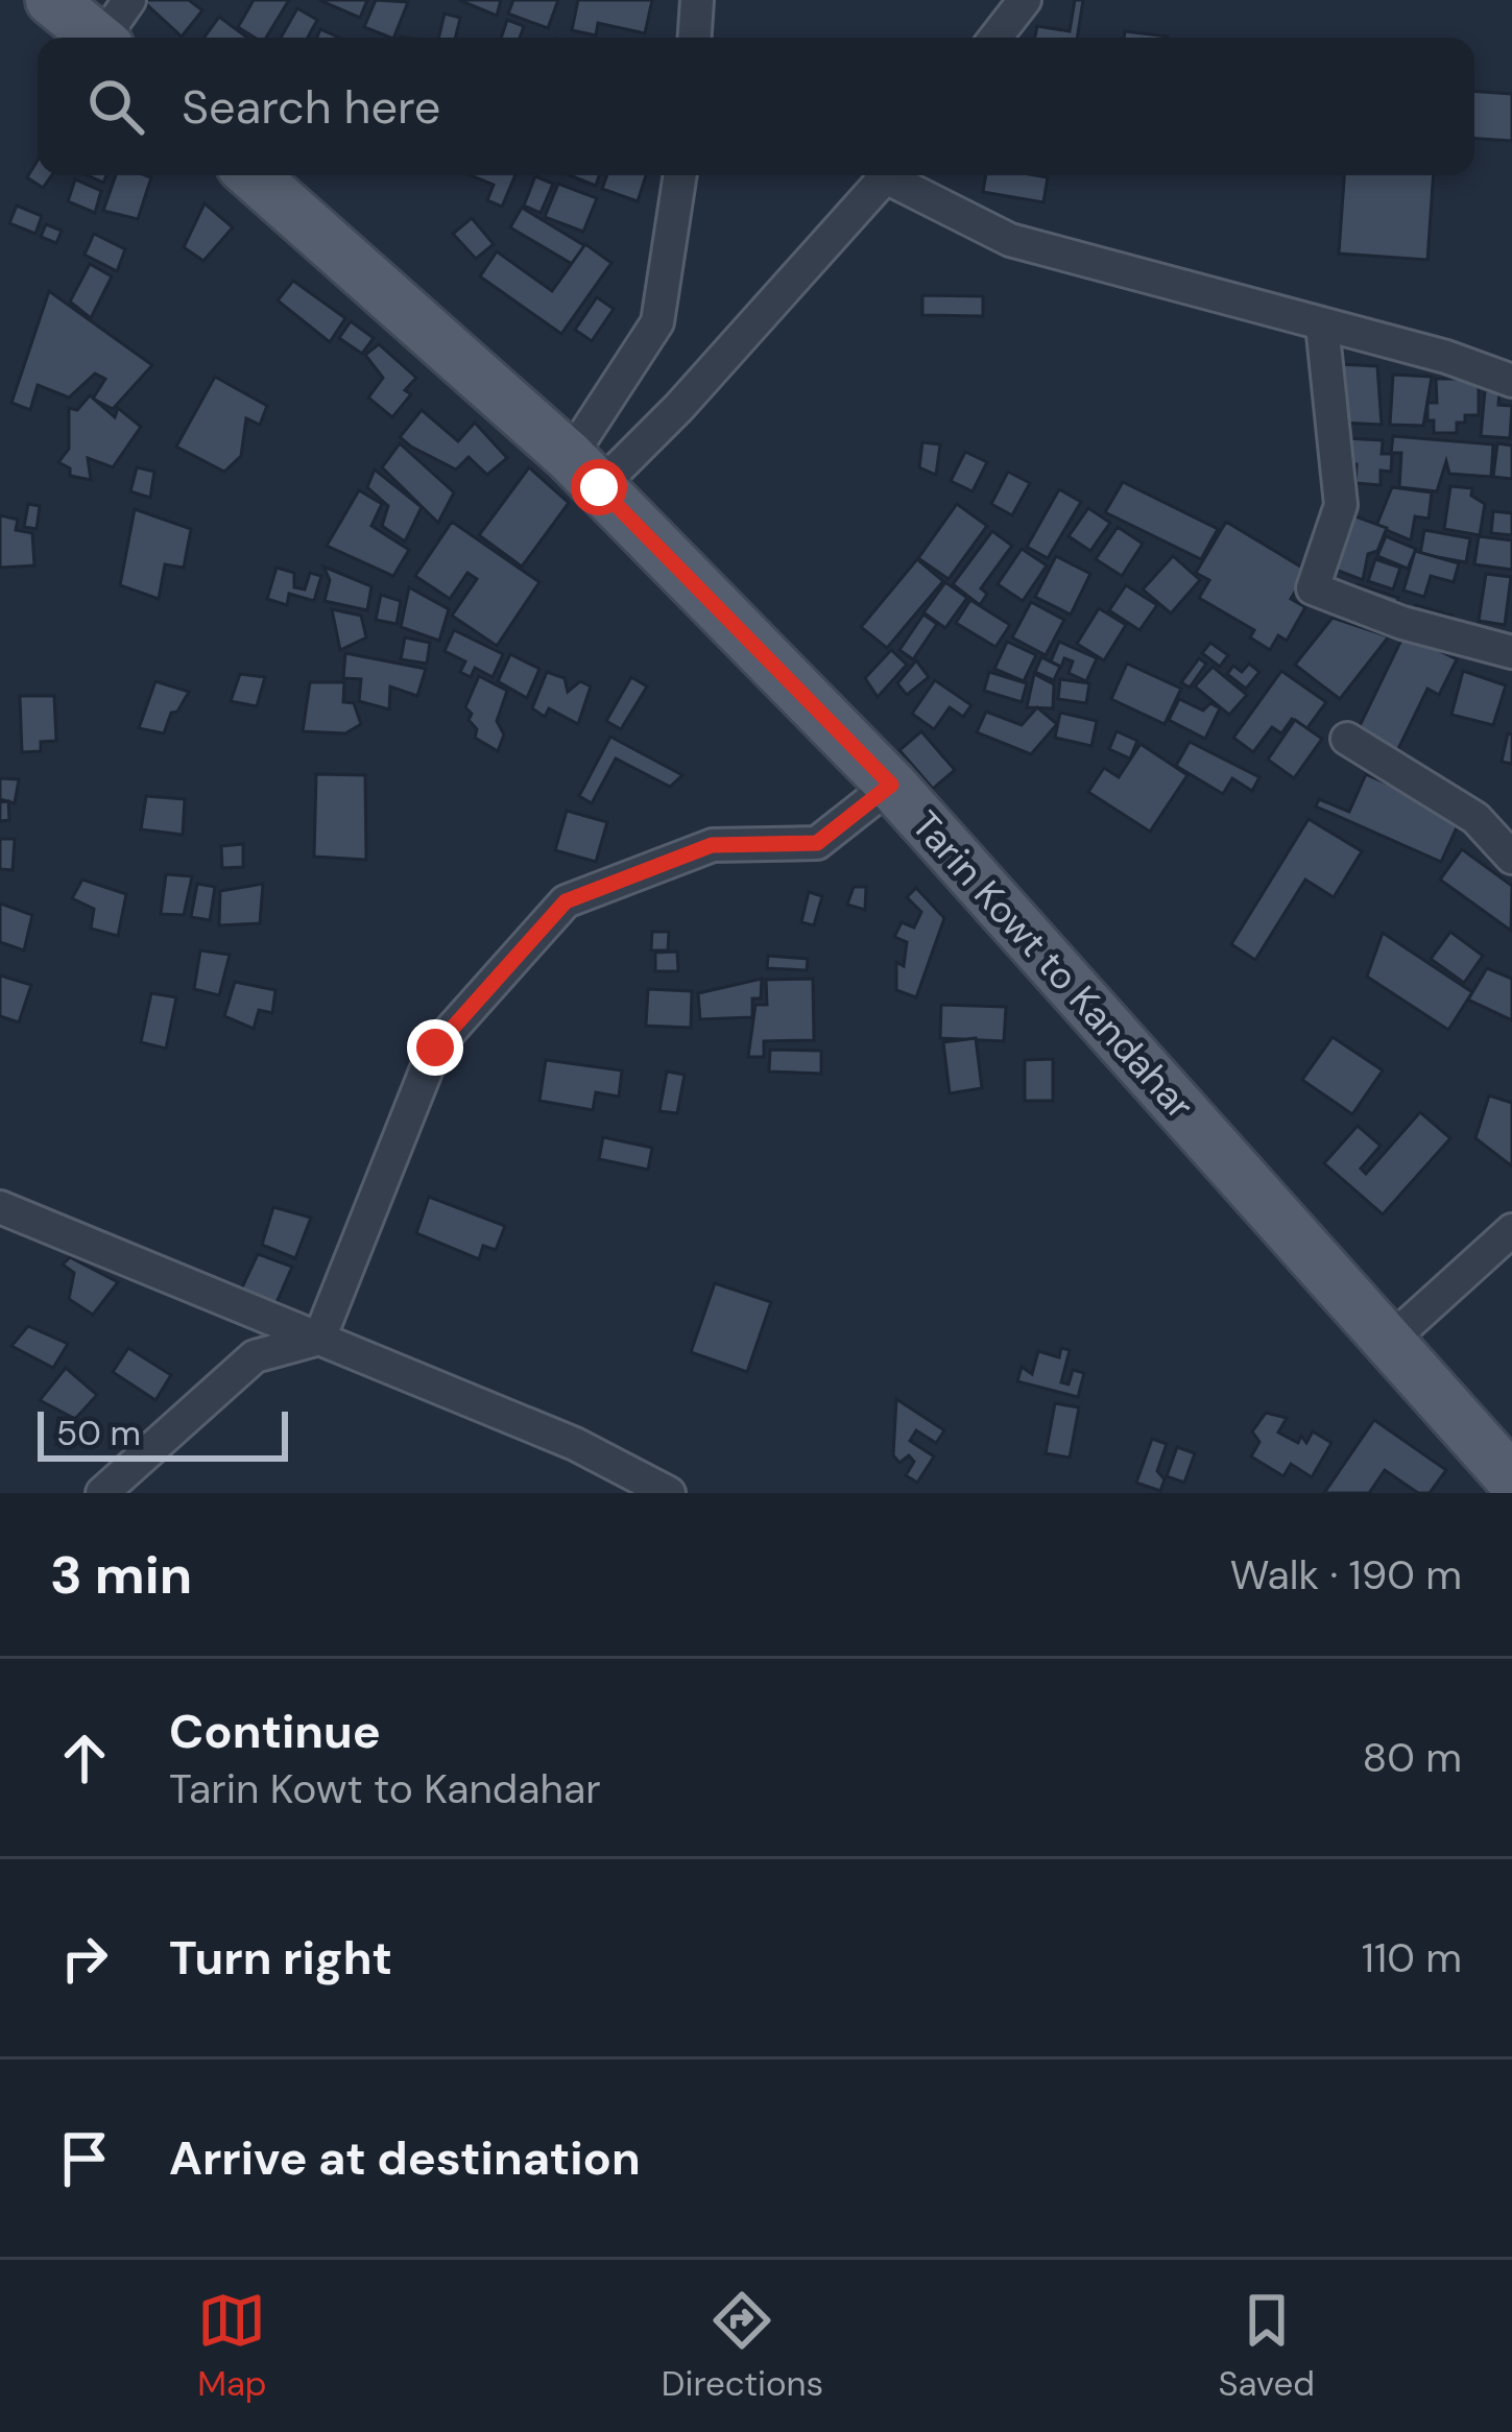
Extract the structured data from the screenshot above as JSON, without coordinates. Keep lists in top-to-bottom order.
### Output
{
  "streets": {
    "main road": ["Tarin Kowt to Kandahar"]
  },
  "scale_bar": "50 m",
  "page": {
    "search": "Search here",
    "scale": "50 m",
    "heading": ["3 min", "Walk · 190 m"],
    "list": [
      ["Continue", "Tarin Kowt to Kandahar", "80 m"],
      ["Turn right", "110 m"],
      "Arrive at destination"
    ],
    "nav": ["Map", "Directions", "Saved"]
  }
}
